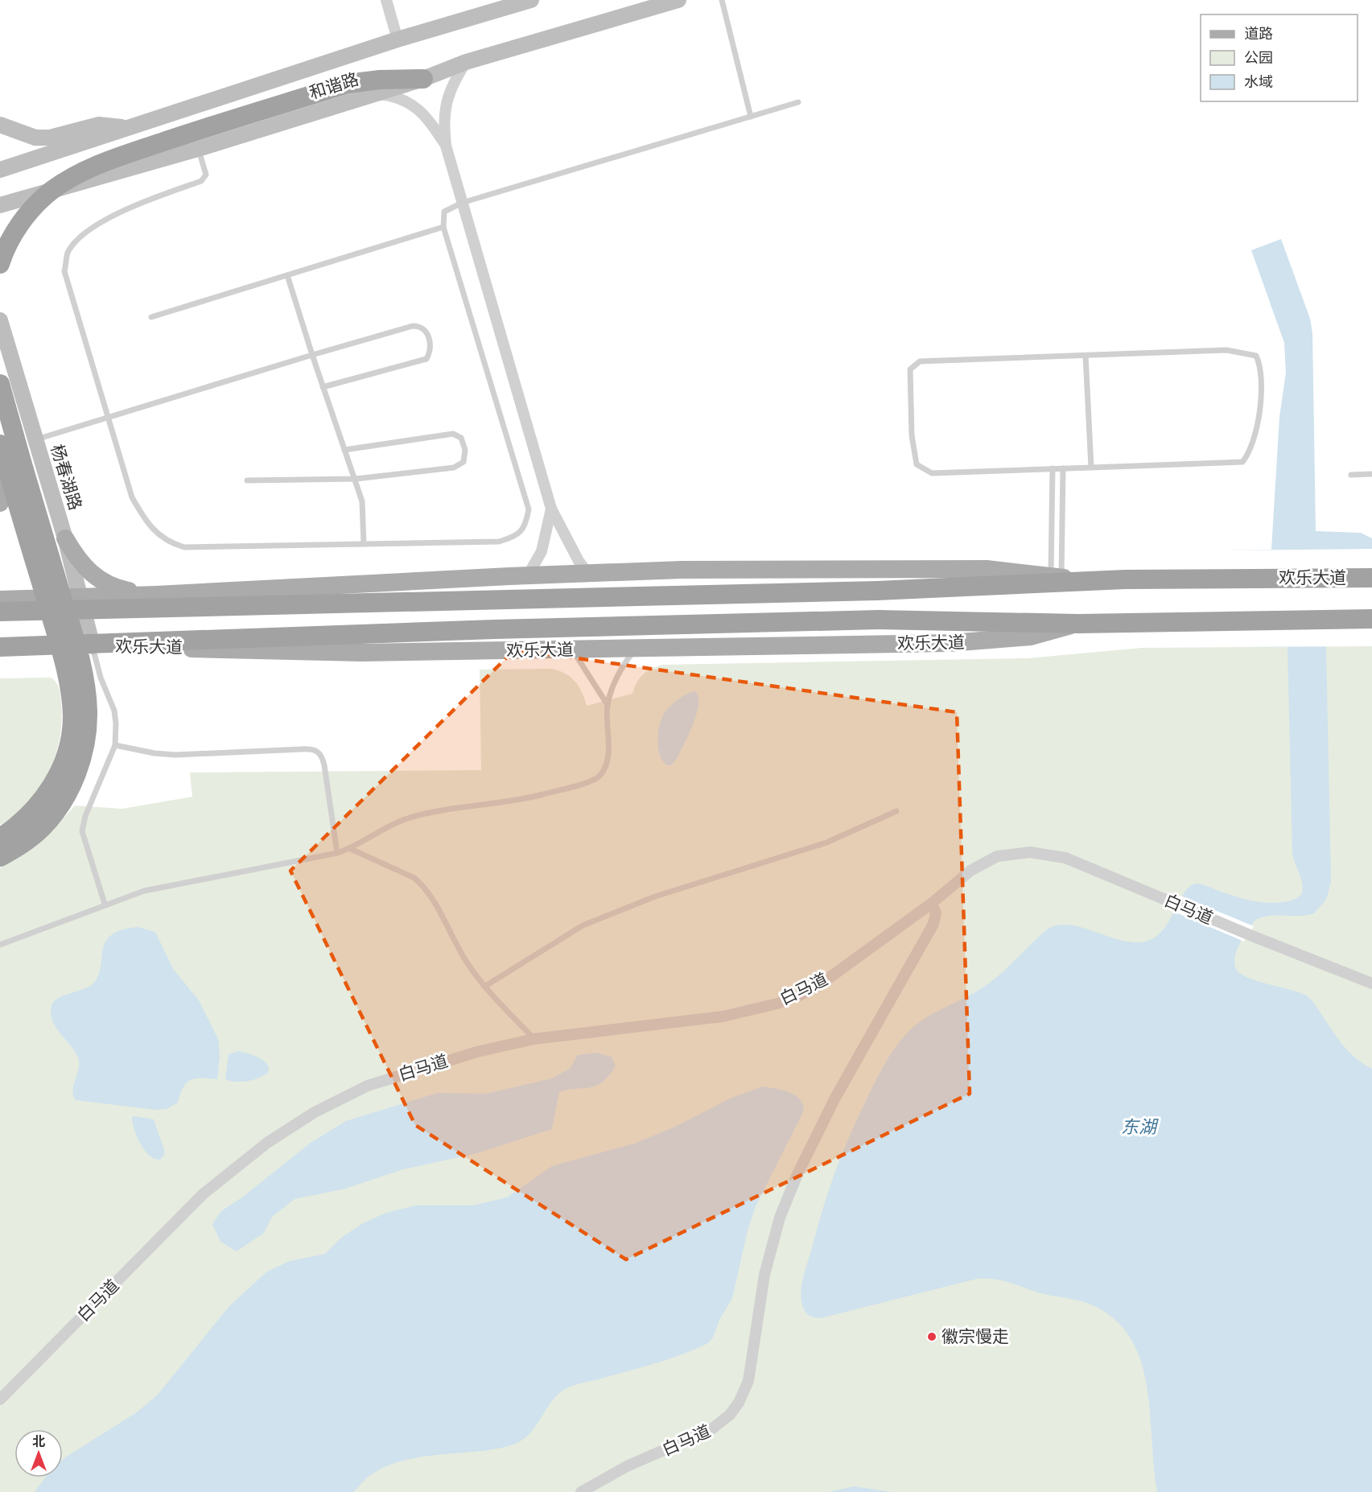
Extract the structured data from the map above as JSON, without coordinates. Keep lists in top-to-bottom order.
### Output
{
  "streets": {
    "highway": ["欢乐大道"],
    "main road": ["和谐路", "杨春湖路"],
    "street": ["白马道"]
  },
  "crossings": [
    ["杨春湖路", "欢乐大道"]
  ],
  "water": ["东湖"],
  "places": ["徽宗慢走"],
  "legend": ["道路", "公园", "水域"],
  "north": "top"
}
